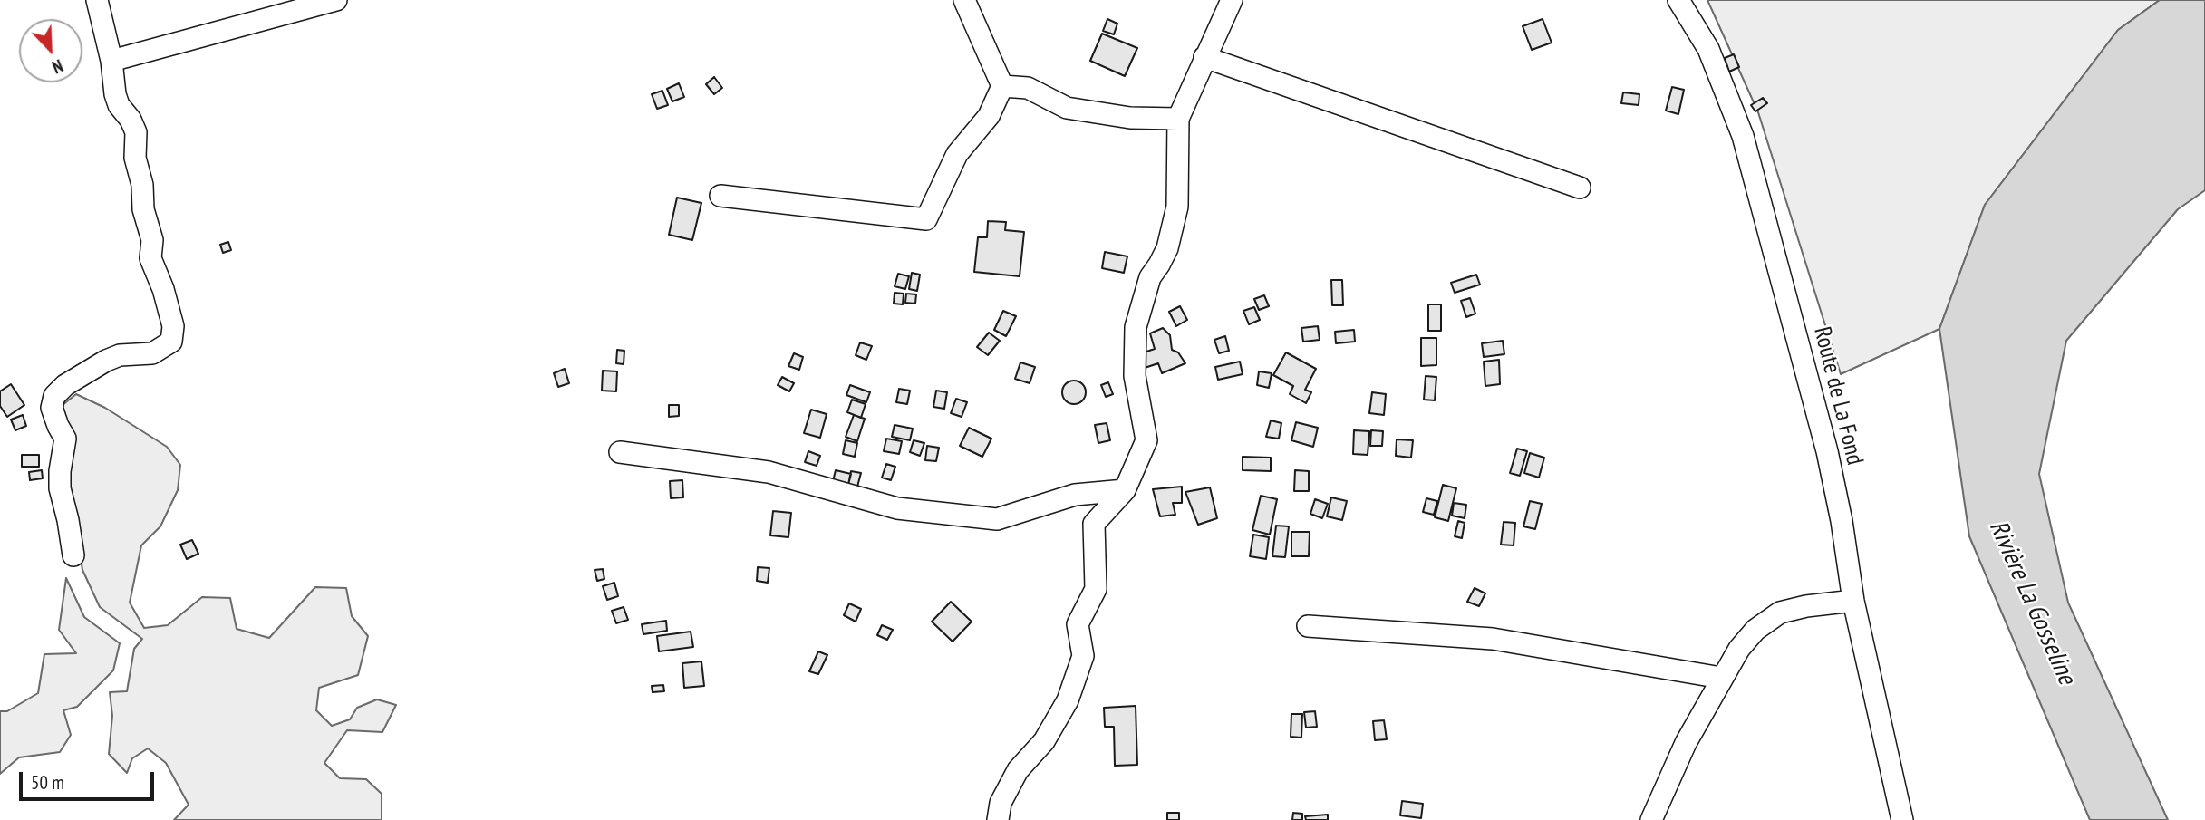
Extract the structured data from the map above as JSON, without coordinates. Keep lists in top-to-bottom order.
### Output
{
  "streets": {
    "street": ["Route de La Fond"]
  },
  "water": ["Rivière La Gosseline"],
  "scale_bar": "50 m",
  "north": "bottom right"
}
